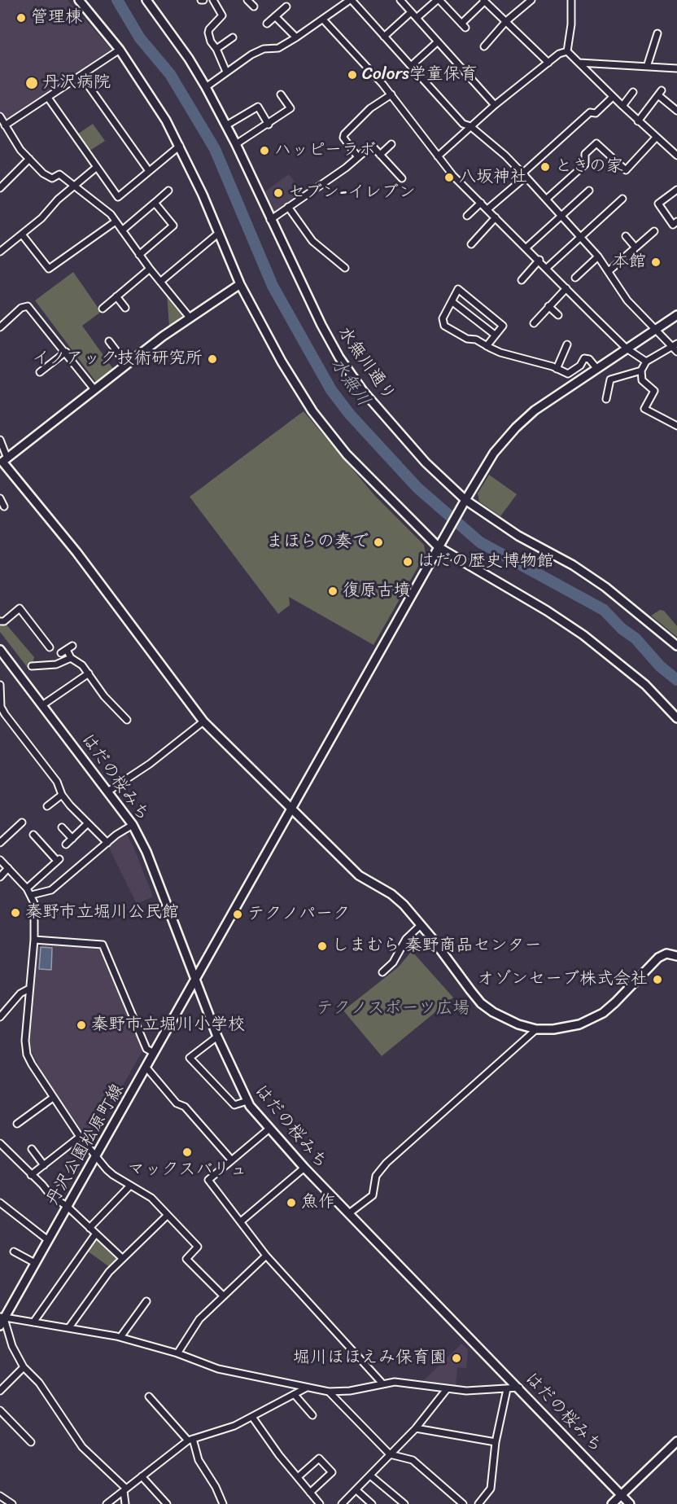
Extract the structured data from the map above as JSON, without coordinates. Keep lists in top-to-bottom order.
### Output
{
  "streets": {
    "street": ["水無川通り", "はだの桜みち", "丹沢公園松原町線"]
  },
  "crossings": [
    ["水無川通り", "丹沢公園松原町線"],
    ["はだの桜みち", "丹沢公園松原町線"]
  ],
  "water": ["水無川"],
  "parks": ["テクノスポーツ広場"],
  "places": [
    "管理棟",
    "Colors学童保育",
    "丹沢病院",
    "ハッピーラボ",
    "ときの家",
    "八坂神社",
    "セブン-イレブン",
    "本館",
    "イノアック技術研究所",
    "まほらの奏で",
    "はだの歴史博物館",
    "復原古墳",
    "秦野市立堀川公民館",
    "テクノパーク",
    "しまむら 秦野商品センター",
    "オゾンセーブ株式会社",
    "秦野市立堀川小学校",
    "マックスバリュ",
    "魚作",
    "堀川ほほえみ保育園"
  ]
}
